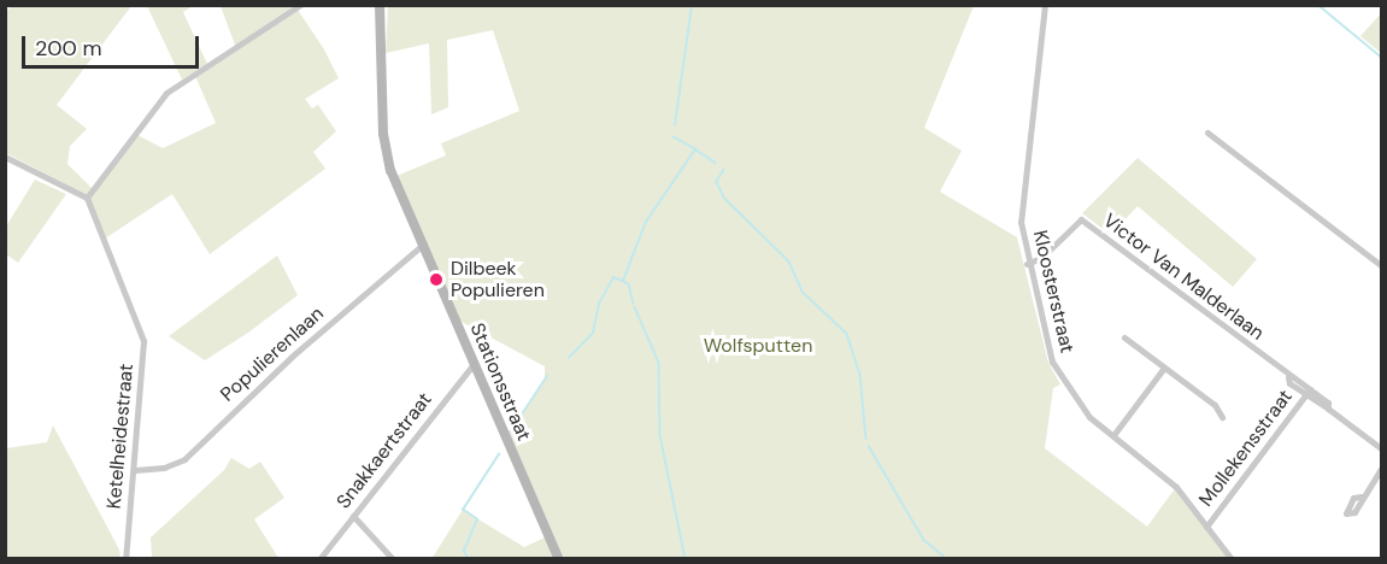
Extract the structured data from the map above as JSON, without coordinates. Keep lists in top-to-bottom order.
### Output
{
  "streets": {
    "street": [
      "Victor Van Malderlaan",
      "Kloosterstraat",
      "Populierenlaan",
      "Stationsstraat",
      "Ketelheidestraat",
      "Mollekensstraat",
      "Snakkaertstraat"
    ]
  },
  "crossings": [
    ["Victor Van Malderlaan", "Kloosterstraat"],
    ["Victor Van Malderlaan", "Mollekensstraat"],
    ["Kloosterstraat", "Mollekensstraat"],
    ["Populierenlaan", "Stationsstraat"],
    ["Populierenlaan", "Ketelheidestraat"],
    ["Stationsstraat", "Snakkaertstraat"]
  ],
  "parks": ["Wolfsputten"],
  "places": ["Dilbeek Populieren"],
  "scale_bar": "200 m"
}
